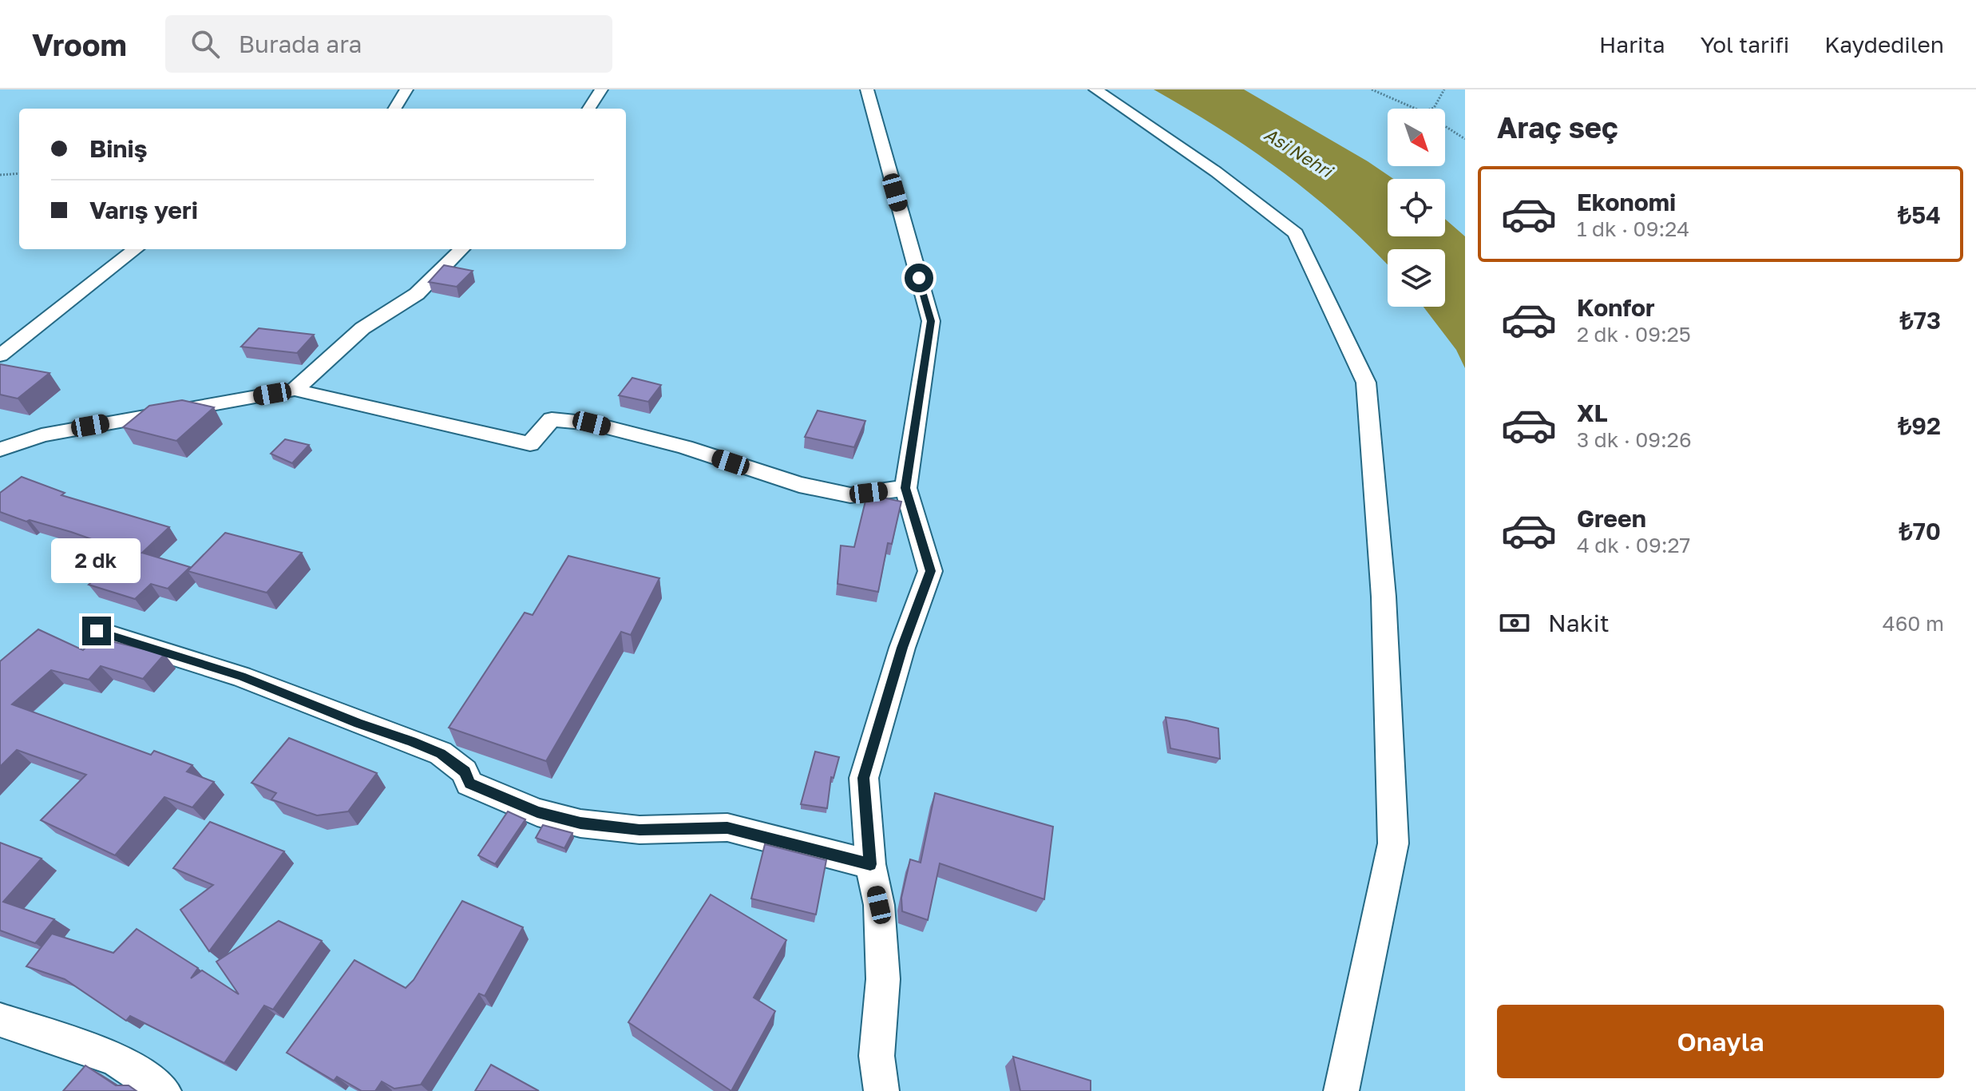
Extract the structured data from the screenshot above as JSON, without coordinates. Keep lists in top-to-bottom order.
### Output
{
  "water": ["Asi Nehri"],
  "north": "bottom right",
  "page": {
    "header": "Vroom",
    "search": "Burada ara",
    "nav": ["Harita", "Yol tarifi", "Kaydedilen"],
    "heading": "Araç seç",
    "banner": ["Biniş", "Varış yeri"],
    "list": [
      {
        "name": "Ekonomi",
        "note": "1 dk · 09:24",
        "value": "₺54"
      },
      {
        "name": "Konfor",
        "note": "2 dk · 09:25",
        "value": "₺73"
      },
      {
        "name": "XL",
        "note": "3 dk · 09:26",
        "value": "₺92"
      },
      {
        "name": "Green",
        "note": "4 dk · 09:27",
        "value": "₺70"
      }
    ],
    "bubble": "2 dk",
    "pay": ["Nakit", "460 m"],
    "buttons": "Onayla"
  }
}
